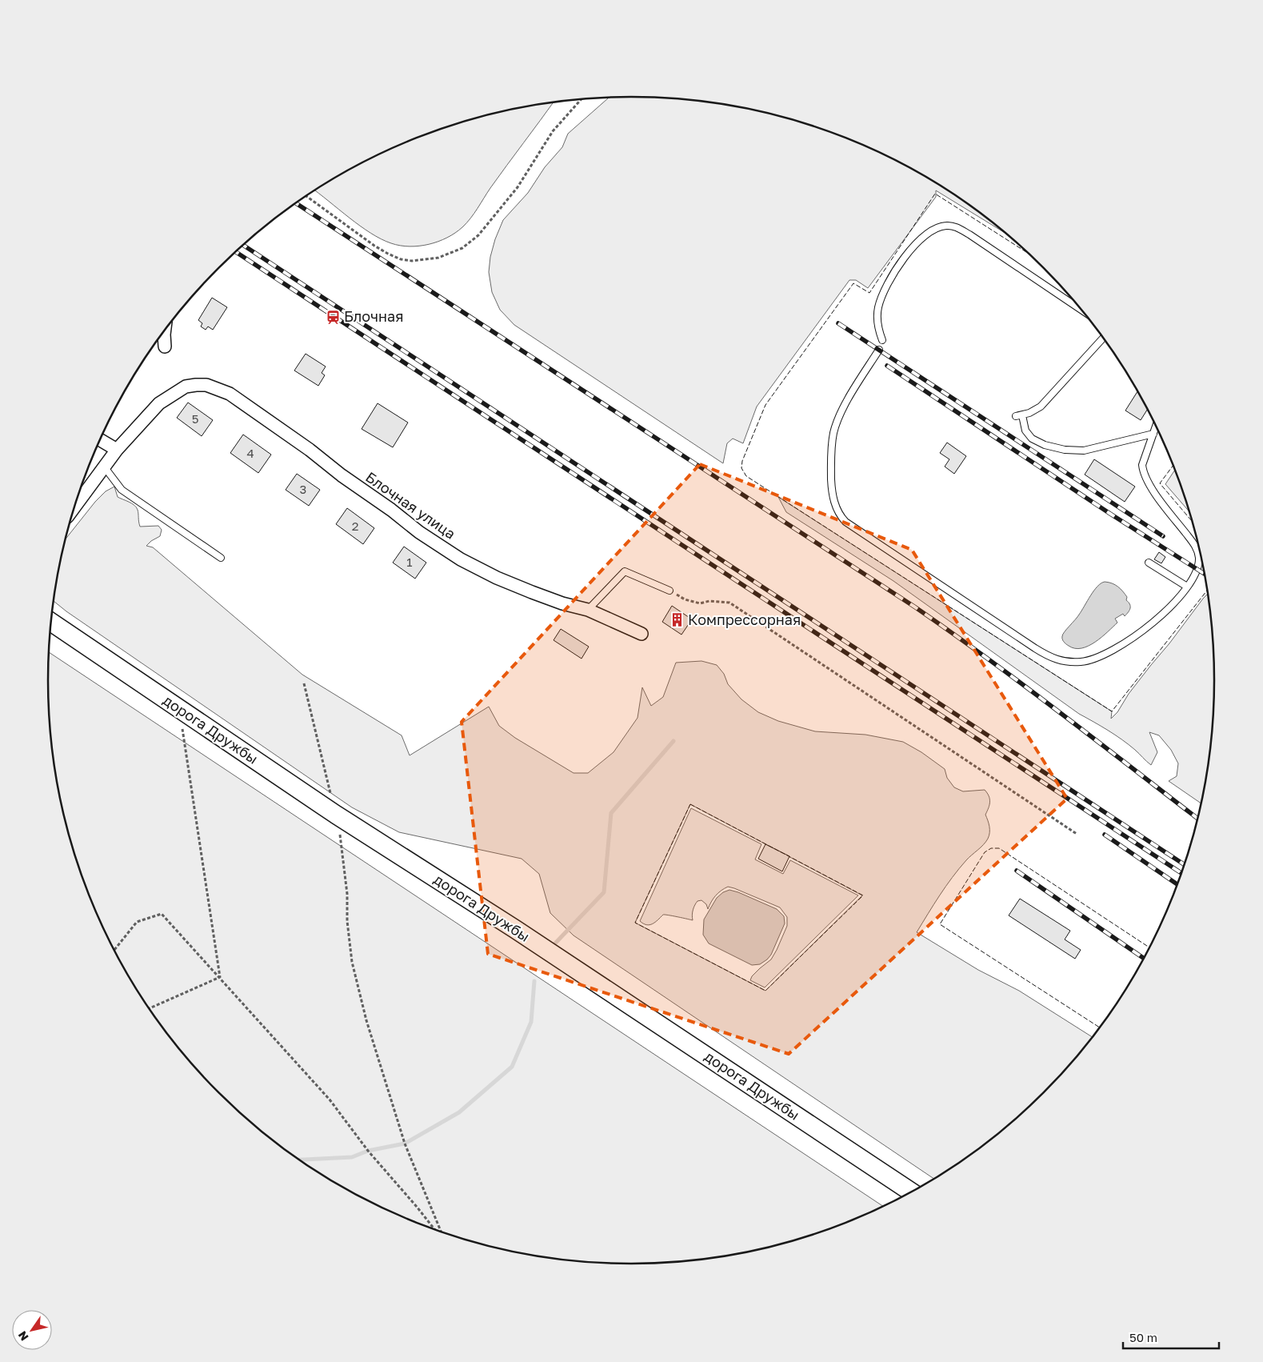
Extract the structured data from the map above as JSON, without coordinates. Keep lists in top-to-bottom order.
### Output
{
  "streets": {
    "main road": ["дорога Дружбы"],
    "street": ["Блочная улица"]
  },
  "places": {
    "station": ["Блочная"],
    "building": ["Компрессорная"]
  },
  "house_numbers": [
    "5",
    "4",
    "3",
    "2",
    "1"
  ],
  "scale_bar": "50 m",
  "north": "bottom left"
}
